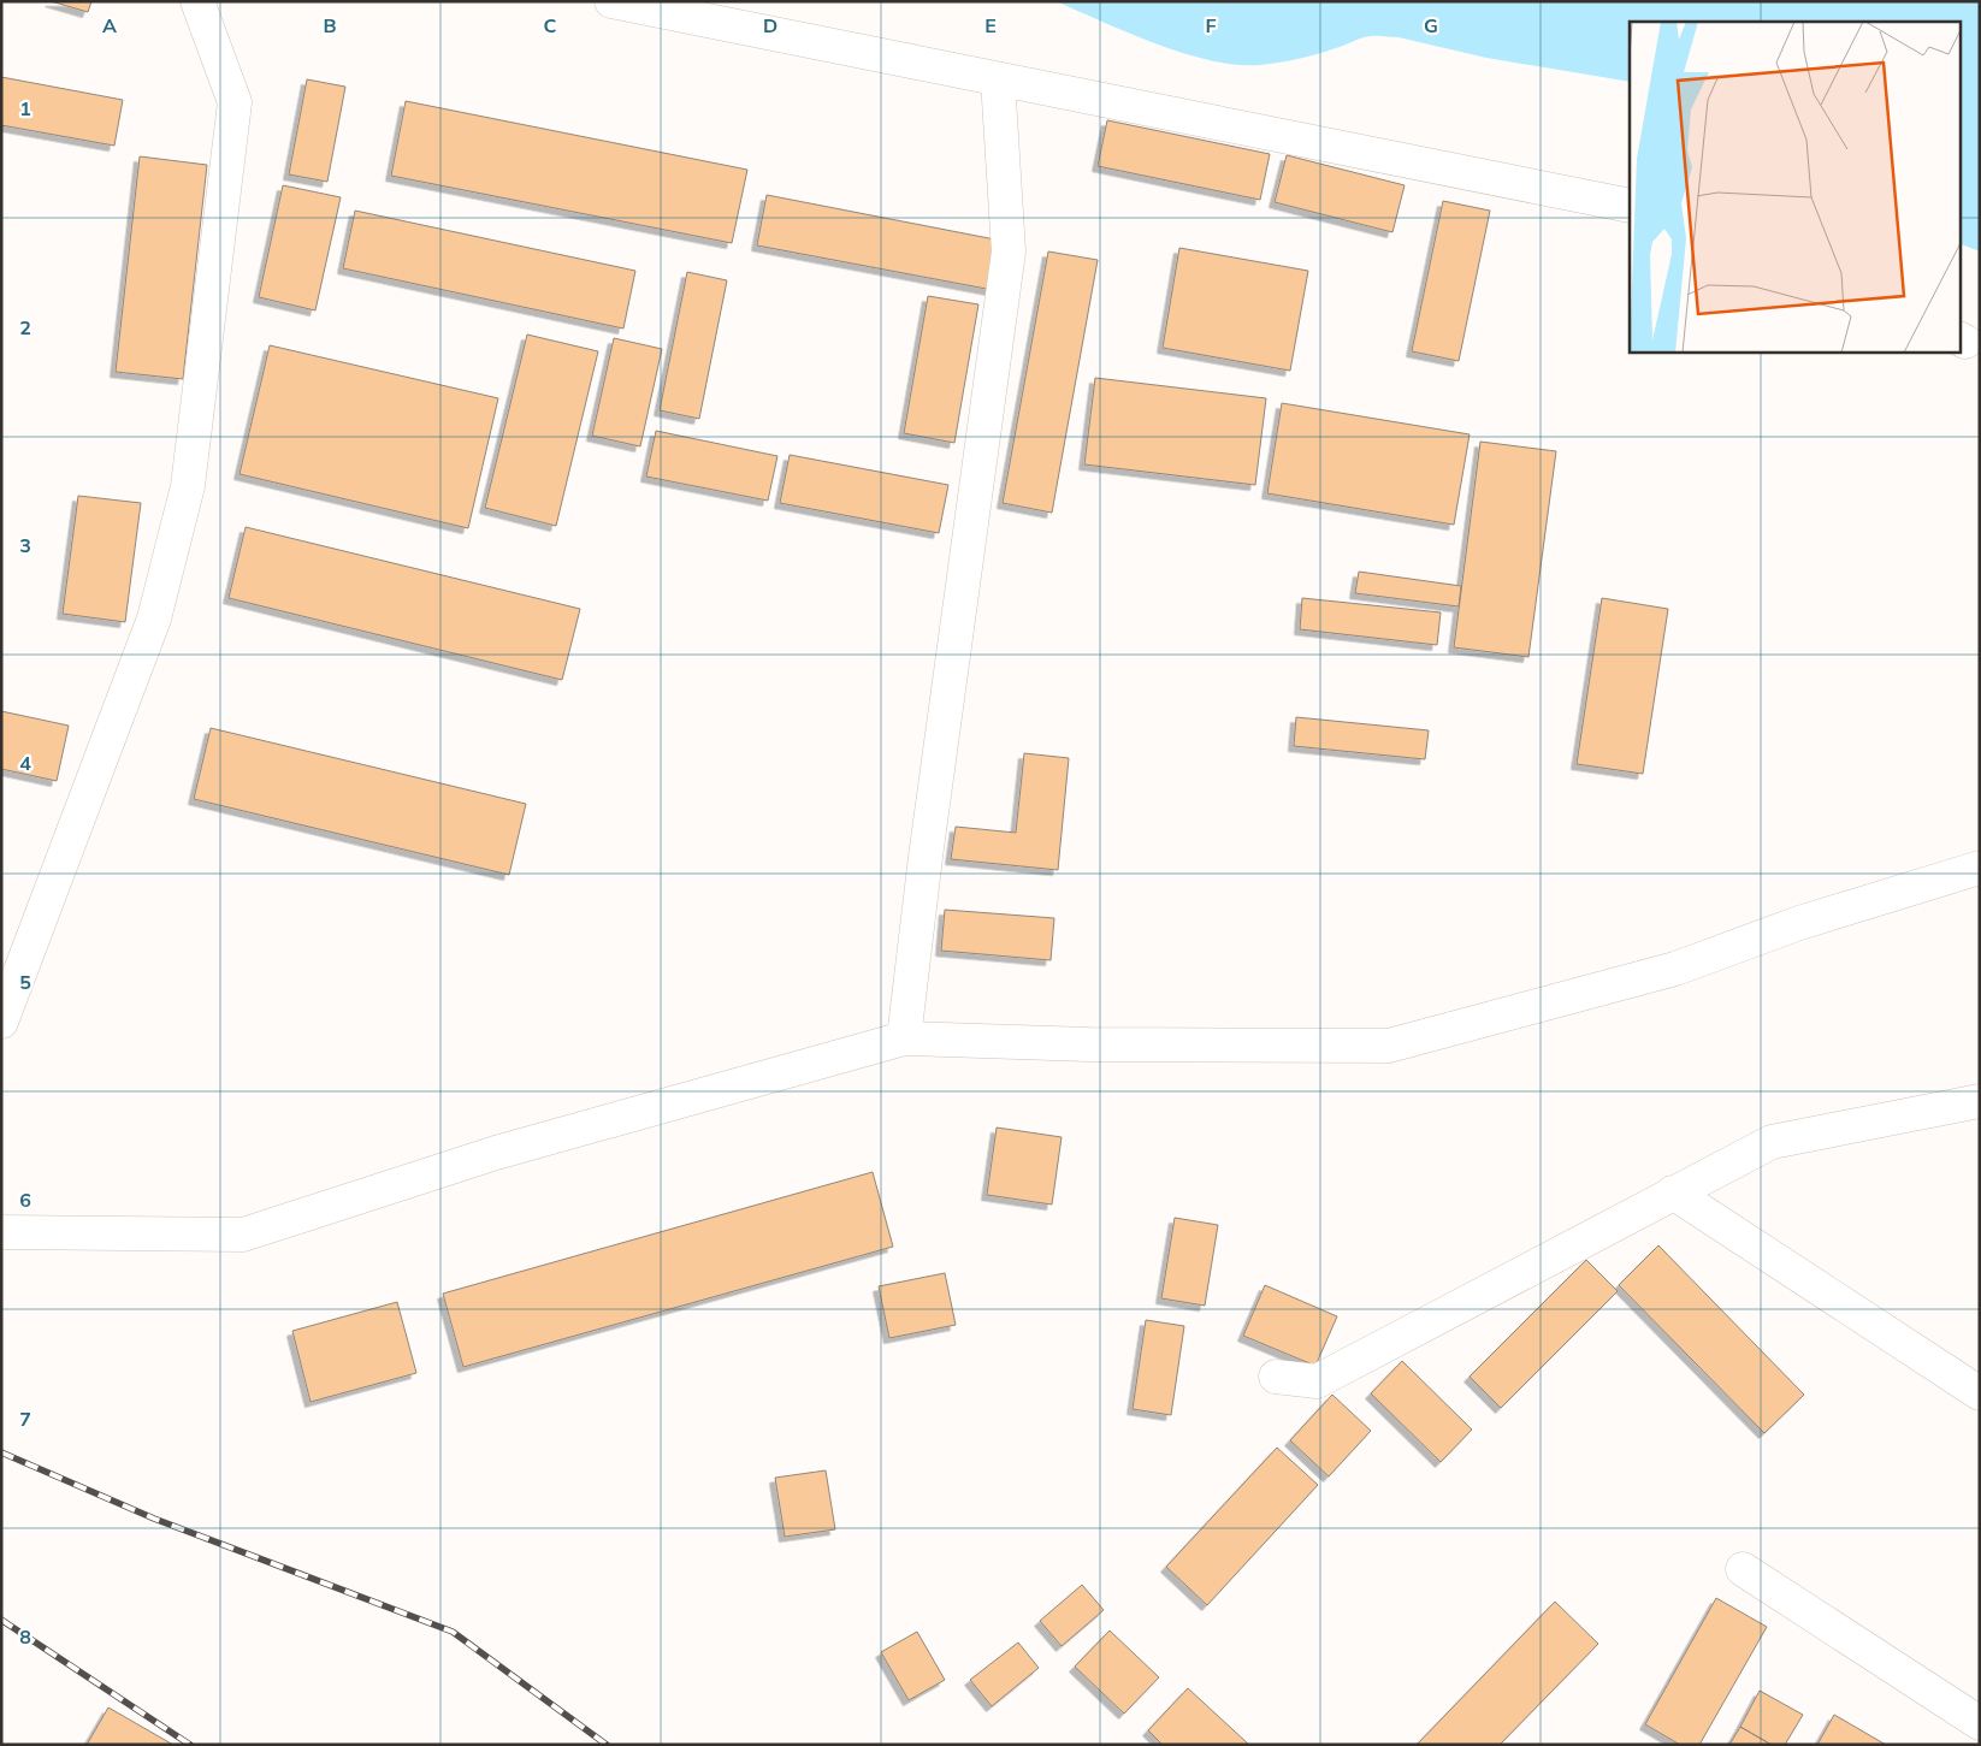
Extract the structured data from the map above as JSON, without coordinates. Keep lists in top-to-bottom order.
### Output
{
  "grid": {
    "columns": [
      "A",
      "B",
      "C",
      "D",
      "E",
      "F",
      "G"
    ],
    "rows": [
      "1",
      "2",
      "3",
      "4",
      "5",
      "6",
      "7",
      "8"
    ]
  }
}
